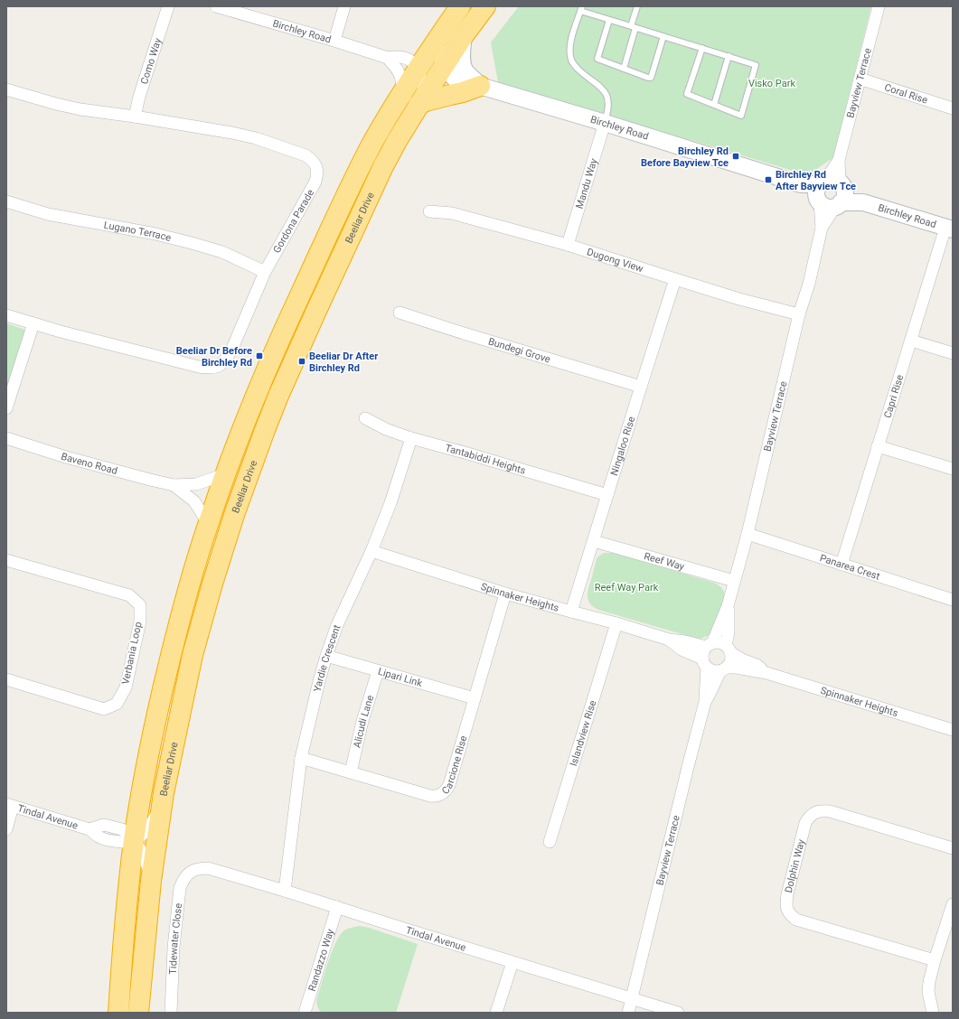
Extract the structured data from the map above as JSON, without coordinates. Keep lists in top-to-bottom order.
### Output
{
  "streets": {
    "highway": ["Beeliar Drive"],
    "street": [
      "Birchley Road",
      "Como Way",
      "Bayview Terrace",
      "Coral Rise",
      "Mandu Way",
      "Gordona Parade",
      "Lugano Terrace",
      "Dugong View",
      "Bundegi Grove",
      "Capri Rise",
      "Ningaloo Rise",
      "Tantabiddi Heights",
      "Baveno Road",
      "Reef Way",
      "Panarea Crest",
      "Spinnaker Heights",
      "Verbania Loop",
      "Yardie Crescent",
      "Lipari Link",
      "Alicudi Lane",
      "Islandview Rise",
      "Carcione Rise",
      "Tindal Avenue",
      "Dolphin Way",
      "Tidewater Close",
      "Randazzo Way"
    ]
  },
  "crossings": [
    ["Birchley Road", "Bayview Terrace"],
    ["Birchley Road", "Mandu Way"],
    ["Birchley Road", "Beeliar Drive"],
    ["Birchley Road", "Capri Rise"],
    ["Como Way", "Gordona Parade"],
    ["Bayview Terrace", "Coral Rise"],
    ["Bayview Terrace", "Dugong View"],
    ["Bayview Terrace", "Reef Way"],
    ["Bayview Terrace", "Panarea Crest"],
    ["Bayview Terrace", "Spinnaker Heights"],
    ["Bayview Terrace", "Tindal Avenue"],
    ["Mandu Way", "Dugong View"],
    ["Gordona Parade", "Lugano Terrace"],
    ["Dugong View", "Ningaloo Rise"],
    ["Bundegi Grove", "Ningaloo Rise"],
    ["Capri Rise", "Panarea Crest"],
    ["Ningaloo Rise", "Tantabiddi Heights"],
    ["Ningaloo Rise", "Reef Way"],
    ["Ningaloo Rise", "Spinnaker Heights"],
    ["Tantabiddi Heights", "Yardie Crescent"],
    ["Spinnaker Heights", "Yardie Crescent"],
    ["Spinnaker Heights", "Islandview Rise"],
    ["Spinnaker Heights", "Carcione Rise"],
    ["Yardie Crescent", "Lipari Link"],
    ["Yardie Crescent", "Carcione Rise"],
    ["Yardie Crescent", "Tindal Avenue"],
    ["Lipari Link", "Alicudi Lane"],
    ["Lipari Link", "Carcione Rise"],
    ["Alicudi Lane", "Carcione Rise"],
    ["Tindal Avenue", "Tidewater Close"],
    ["Tindal Avenue", "Randazzo Way"]
  ],
  "parks": ["Visko Park", "Reef Way Park"],
  "places": {
    "transit": [
      "Birchley Rd Before Bayview Tce",
      "Birchley Rd After Bayview Tce",
      "Beeliar Dr Before Birchley Rd",
      "Beeliar Dr After Birchley Rd"
    ]
  }
}
